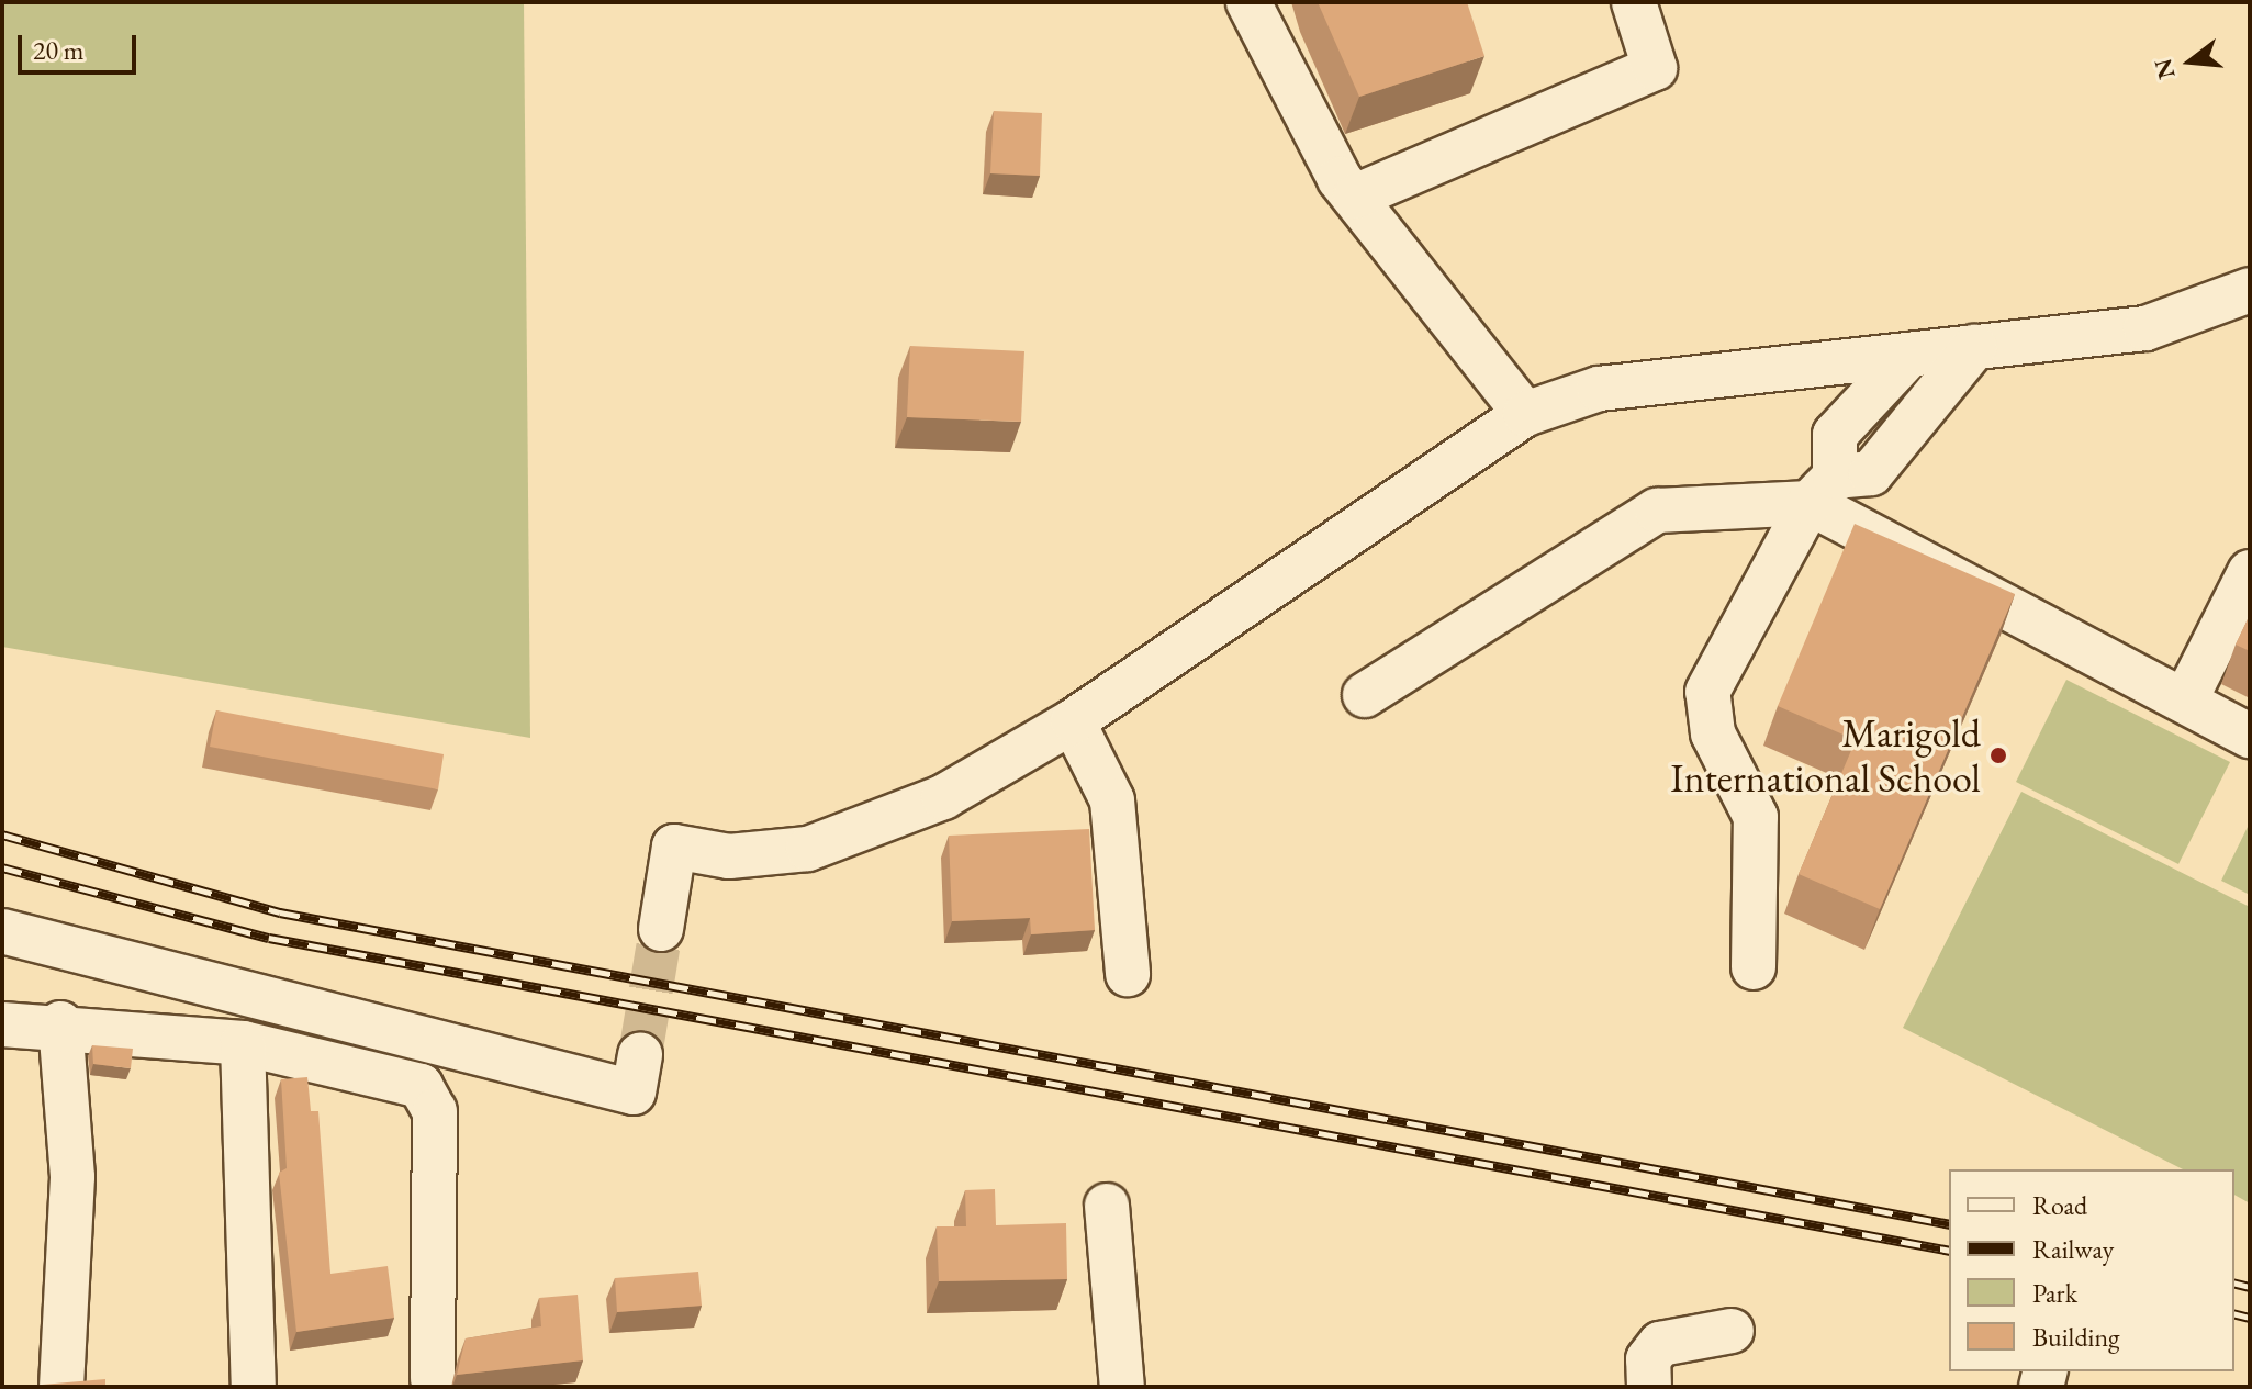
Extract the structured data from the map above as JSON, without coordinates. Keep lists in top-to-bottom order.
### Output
{
  "places": ["Marigold International School"],
  "legend": [
    "Road",
    "Railway",
    "Park",
    "Building"
  ],
  "scale_bar": "20 m",
  "north": "left"
}
